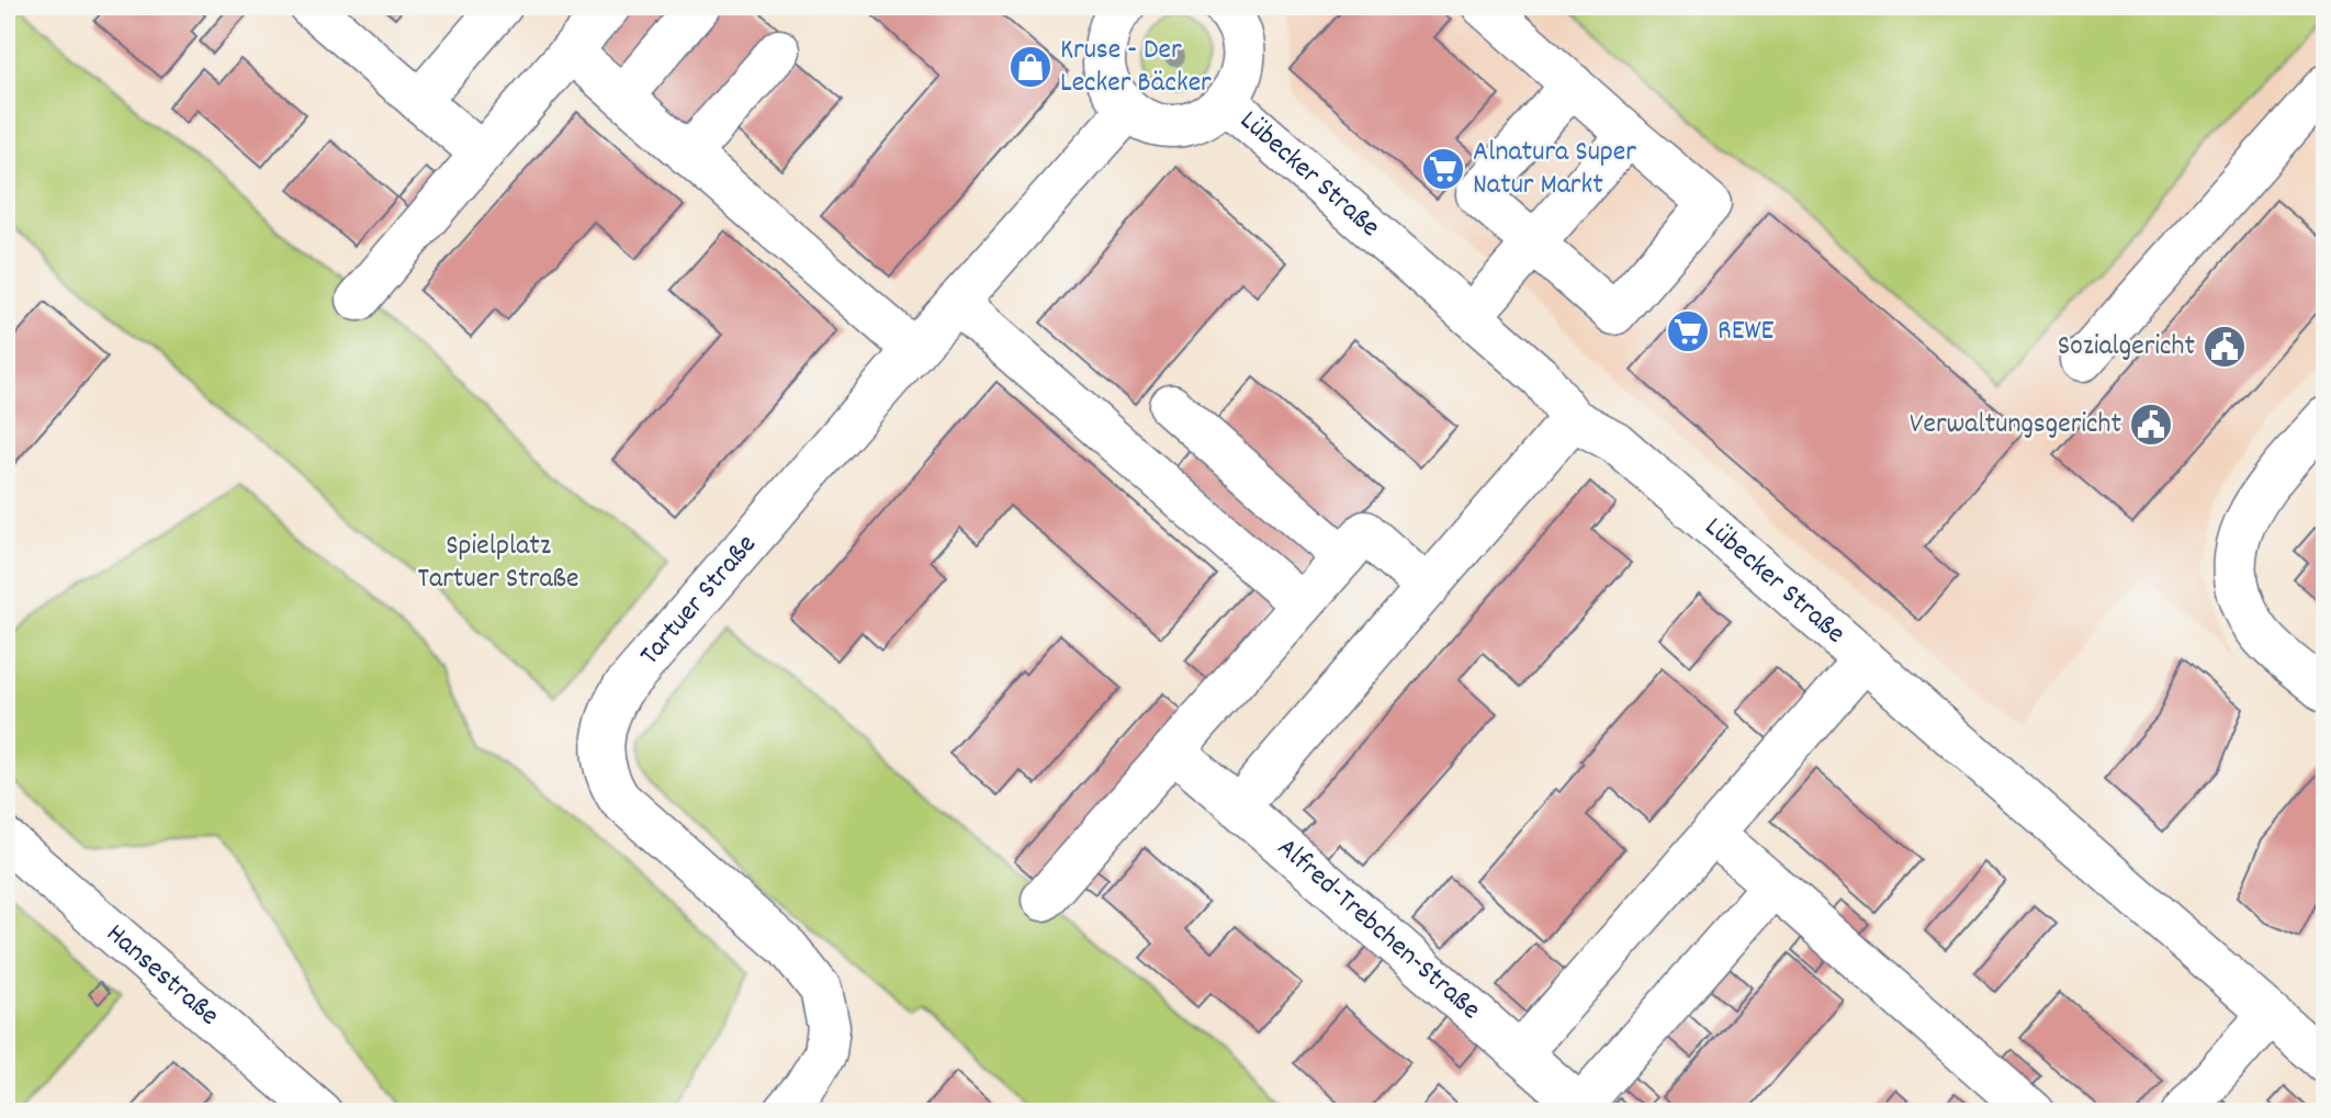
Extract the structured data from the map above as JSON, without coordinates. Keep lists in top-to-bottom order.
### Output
{
  "streets": {
    "street": [
      "Lübecker Straße",
      "Tartuer Straße",
      "Alfred-Trebchen-Straße",
      "Hansestraße"
    ]
  },
  "parks": ["Spielplatz Tartuer Straße"],
  "places": {
    "shop": ["Kruse - Der Lecker Bäcker"],
    "supermarket": ["Alnatura Super Natur Markt", "REWE"],
    "public building": ["Sozialgericht", "Verwaltungsgericht"]
  }
}
